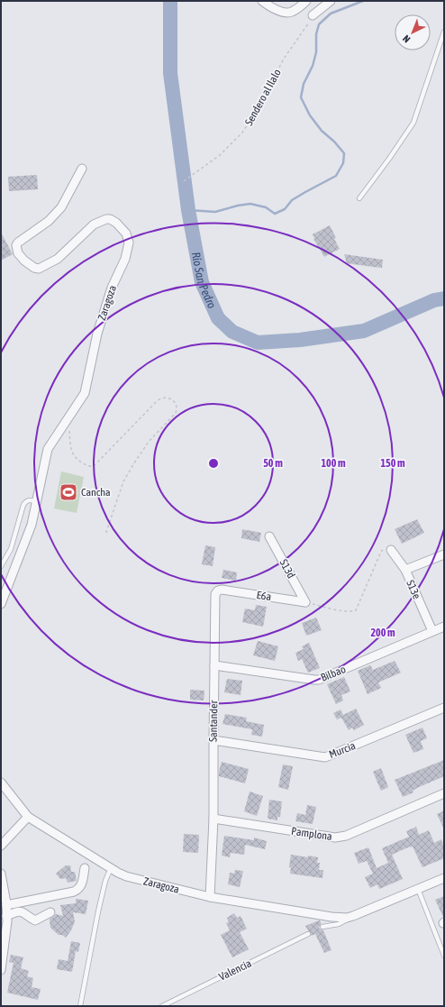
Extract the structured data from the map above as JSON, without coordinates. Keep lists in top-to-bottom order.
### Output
{
  "streets": {
    "street": [
      "Zaragoza",
      "S13d",
      "S13e",
      "E6a",
      "Bilbao",
      "Santander",
      "Murcia",
      "Pamplona"
    ],
    "lane": ["Valencia"],
    "path": ["Sendero al Ilalo"]
  },
  "crossings": [
    ["Zaragoza", "Santander"],
    ["S13d", "E6a"],
    ["S13e", "Bilbao"],
    ["E6a", "Santander"],
    ["Bilbao", "Santander"],
    ["Santander", "Murcia"],
    ["Santander", "Pamplona"]
  ],
  "water": ["Río San Pedro"],
  "places": {
    "sports": ["Cancha"]
  },
  "north": "bottom left",
  "rings": [
    "50 m",
    "100 m",
    "150 m",
    "200 m"
  ]
}
